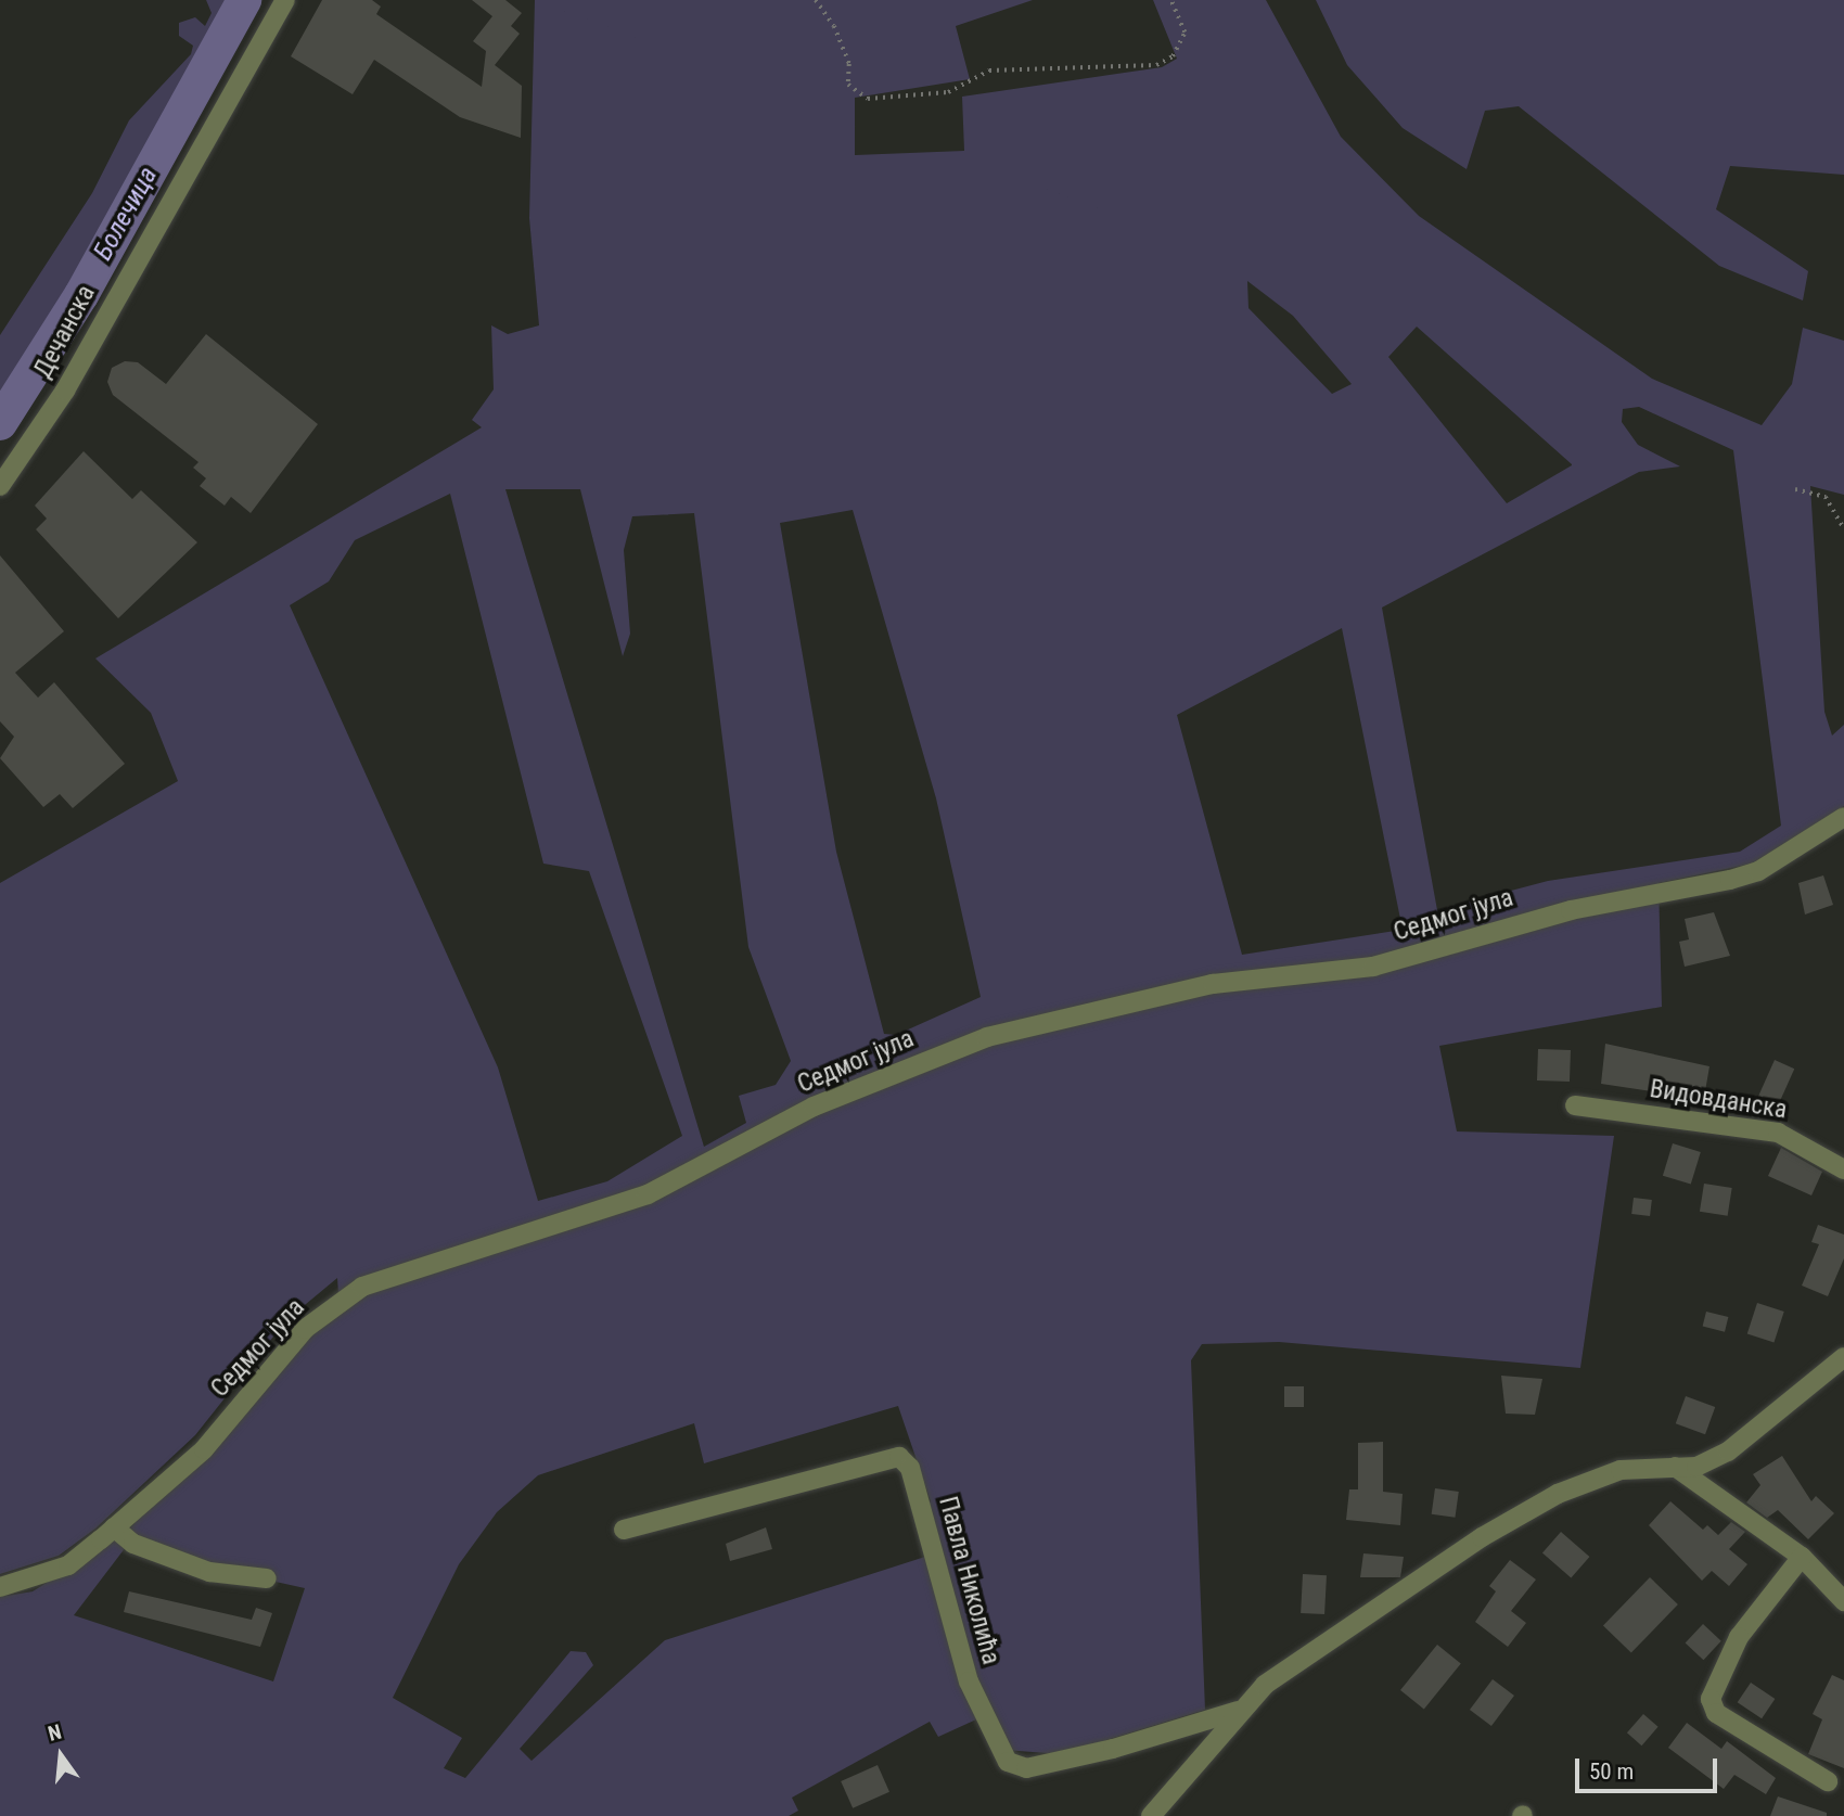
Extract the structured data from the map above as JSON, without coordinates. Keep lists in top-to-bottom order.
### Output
{
  "streets": {
    "street": [
      "Дечанска",
      "Седмог јула",
      "Видовданска",
      "Павла Николића"
    ]
  },
  "water": ["Болечица"],
  "scale_bar": "50 m",
  "north": "top"
}
